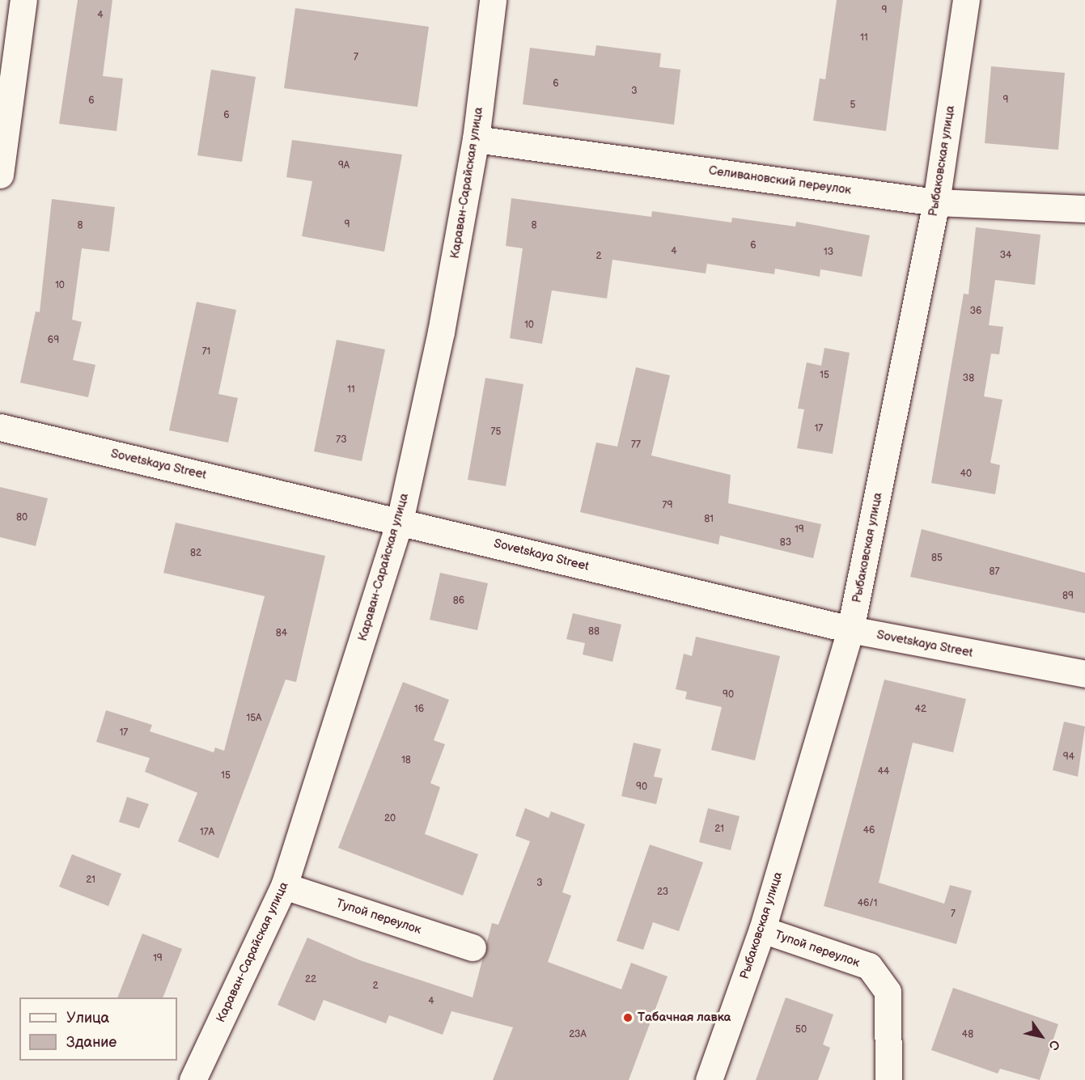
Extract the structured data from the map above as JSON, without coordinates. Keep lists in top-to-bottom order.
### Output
{
  "streets": {
    "street": [
      "Рыбаковская улица",
      "Селивановский переулок",
      "Караван-Сарайская улица",
      "Sovetskaya Street",
      "Тупой переулок"
    ]
  },
  "crossings": [
    ["Рыбаковская улица", "Селивановский переулок"],
    ["Рыбаковская улица", "Sovetskaya Street"],
    ["Рыбаковская улица", "Тупой переулок"],
    ["Селивановский переулок", "Караван-Сарайская улица"],
    ["Караван-Сарайская улица", "Sovetskaya Street"],
    ["Караван-Сарайская улица", "Тупой переулок"]
  ],
  "places": ["Табачная лавка"],
  "house_numbers": [
    "9",
    "4",
    "11",
    "7",
    "6",
    "3",
    "9",
    "6",
    "5",
    "6",
    "9А",
    "9",
    "8",
    "8",
    "6",
    "4",
    "13",
    "34",
    "2",
    "10",
    "36",
    "10",
    "69",
    "71",
    "15",
    "38",
    "11",
    "17",
    "75",
    "73",
    "77",
    "40",
    "79",
    "80",
    "81",
    "19",
    "83",
    "82",
    "85",
    "87",
    "89",
    "86",
    "88",
    "84",
    "90",
    "16",
    "42",
    "15А",
    "17",
    "94",
    "18",
    "44",
    "15",
    "90",
    "20",
    "21",
    "46",
    "17А",
    "21",
    "3",
    "23",
    "46/1",
    "7",
    "19",
    "22",
    "2",
    "4",
    "50",
    "23А",
    "48"
  ],
  "legend": ["Улица", "Здание"],
  "north": "bottom right"
}
